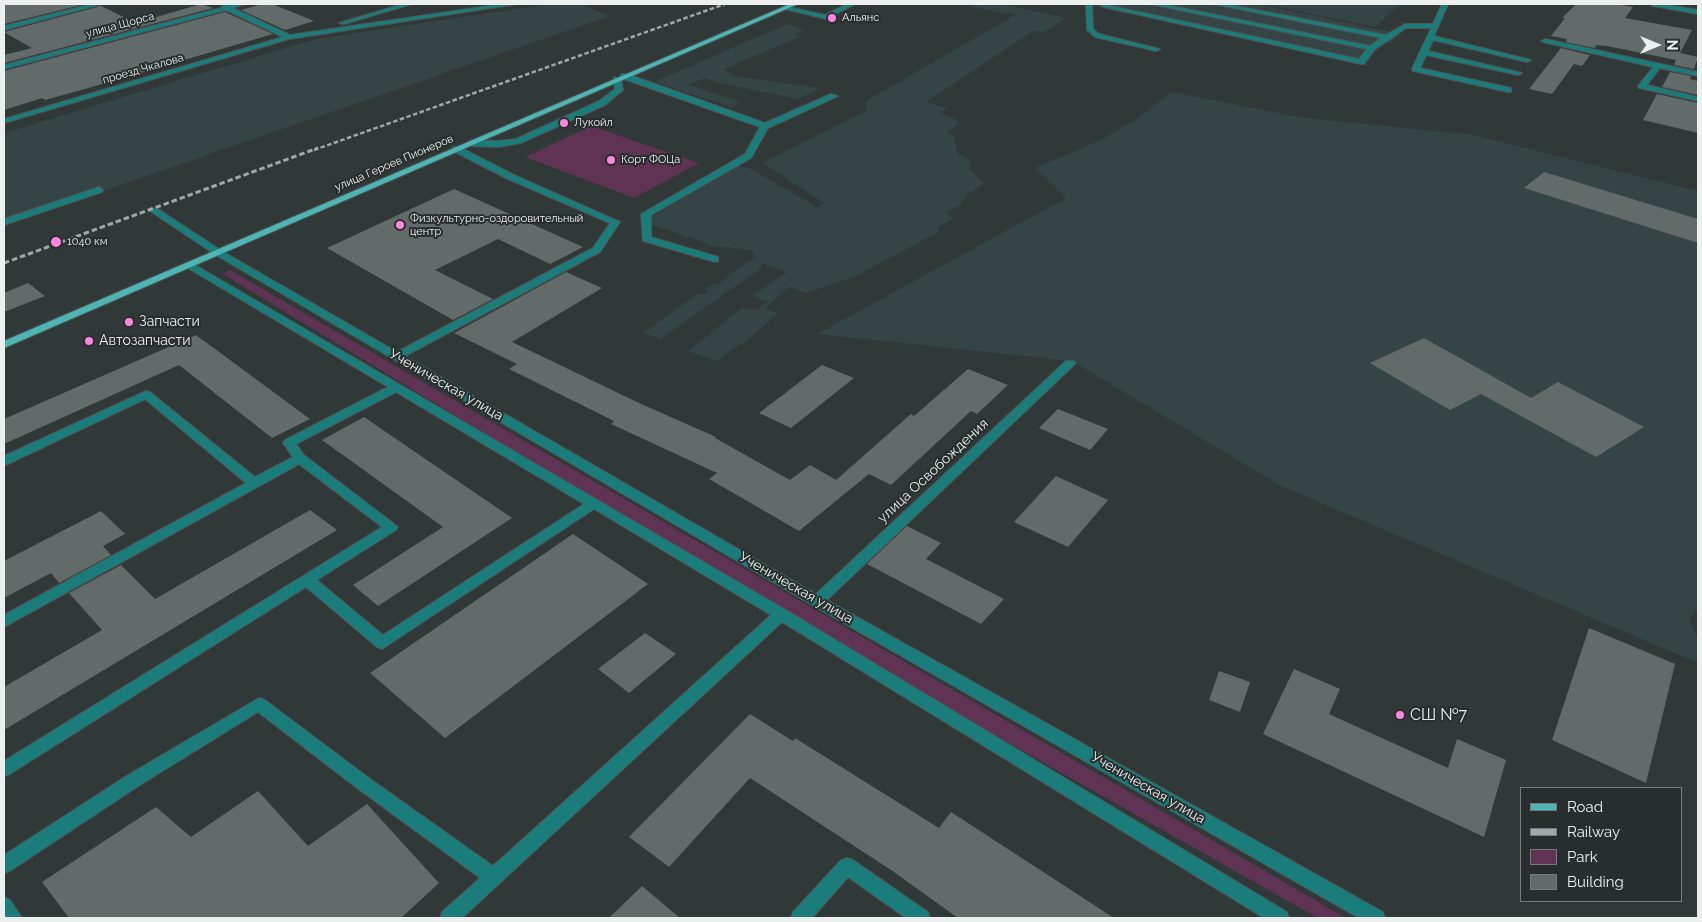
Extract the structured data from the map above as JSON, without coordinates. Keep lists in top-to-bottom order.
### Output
{
  "streets": {
    "main road": ["улица Героев Пионеров"],
    "street": [
      "улица Щорса",
      "проезд Чкалова",
      "Ученическая улица",
      "улица Освобождения"
    ]
  },
  "crossings": [
    ["улица Героев Пионеров", "Ученическая улица"],
    ["Ученическая улица", "улица Освобождения"]
  ],
  "places": [
    "Альянс",
    "Лукойл",
    "Корт ФОЦа",
    "Физкультурно-оздоровительный центр",
    "1040 км",
    "Запчасти",
    "Автозапчасти",
    "СШ №7"
  ],
  "legend": [
    "Road",
    "Railway",
    "Park",
    "Building"
  ],
  "north": "right"
}
